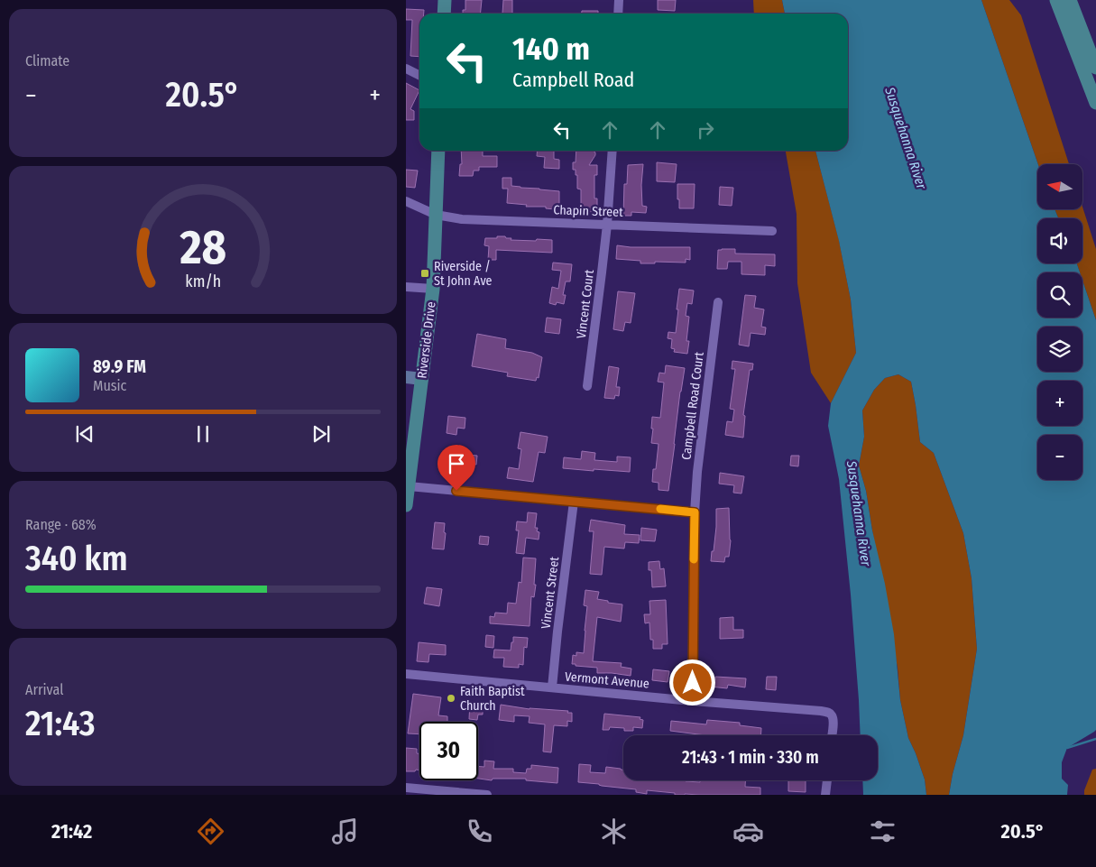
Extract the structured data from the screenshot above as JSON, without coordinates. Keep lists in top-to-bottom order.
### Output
{
  "streets": {
    "main road": ["Riverside Drive"],
    "street": [
      "Chapin Street",
      "Vincent Court",
      "Campbell Road Court",
      "Vincent Street",
      "Vermont Avenue"
    ]
  },
  "crossings": [
    ["Chapin Street", "Vincent Court"],
    ["Chapin Street", "Riverside Drive"],
    ["Campbell Road Court", "Vermont Avenue"],
    ["Vincent Street", "Vermont Avenue"]
  ],
  "water": ["Susquehanna River"],
  "places": {
    "transit": ["Riverside / St John Ave"],
    "other": ["Faith Baptist Church"]
  },
  "north": "left",
  "page": {
    "tile": [
      "Climate",
      ["Range · 68%", "340 km"],
      ["Arrival", "21:43"]
    ],
    "turn": ["140 m", "Campbell Road"],
    "heat": ["−", "20.5°", "+"],
    "map_buttons": ["+", "−"],
    "song": ["89.9 FM", "Music"],
    "limit": "30",
    "trip": "21:43 · 1 min · 330 m",
    "tabs": ["21:42", "20.5°"],
    "gauge": ["28", "km/h"]
  }
}
